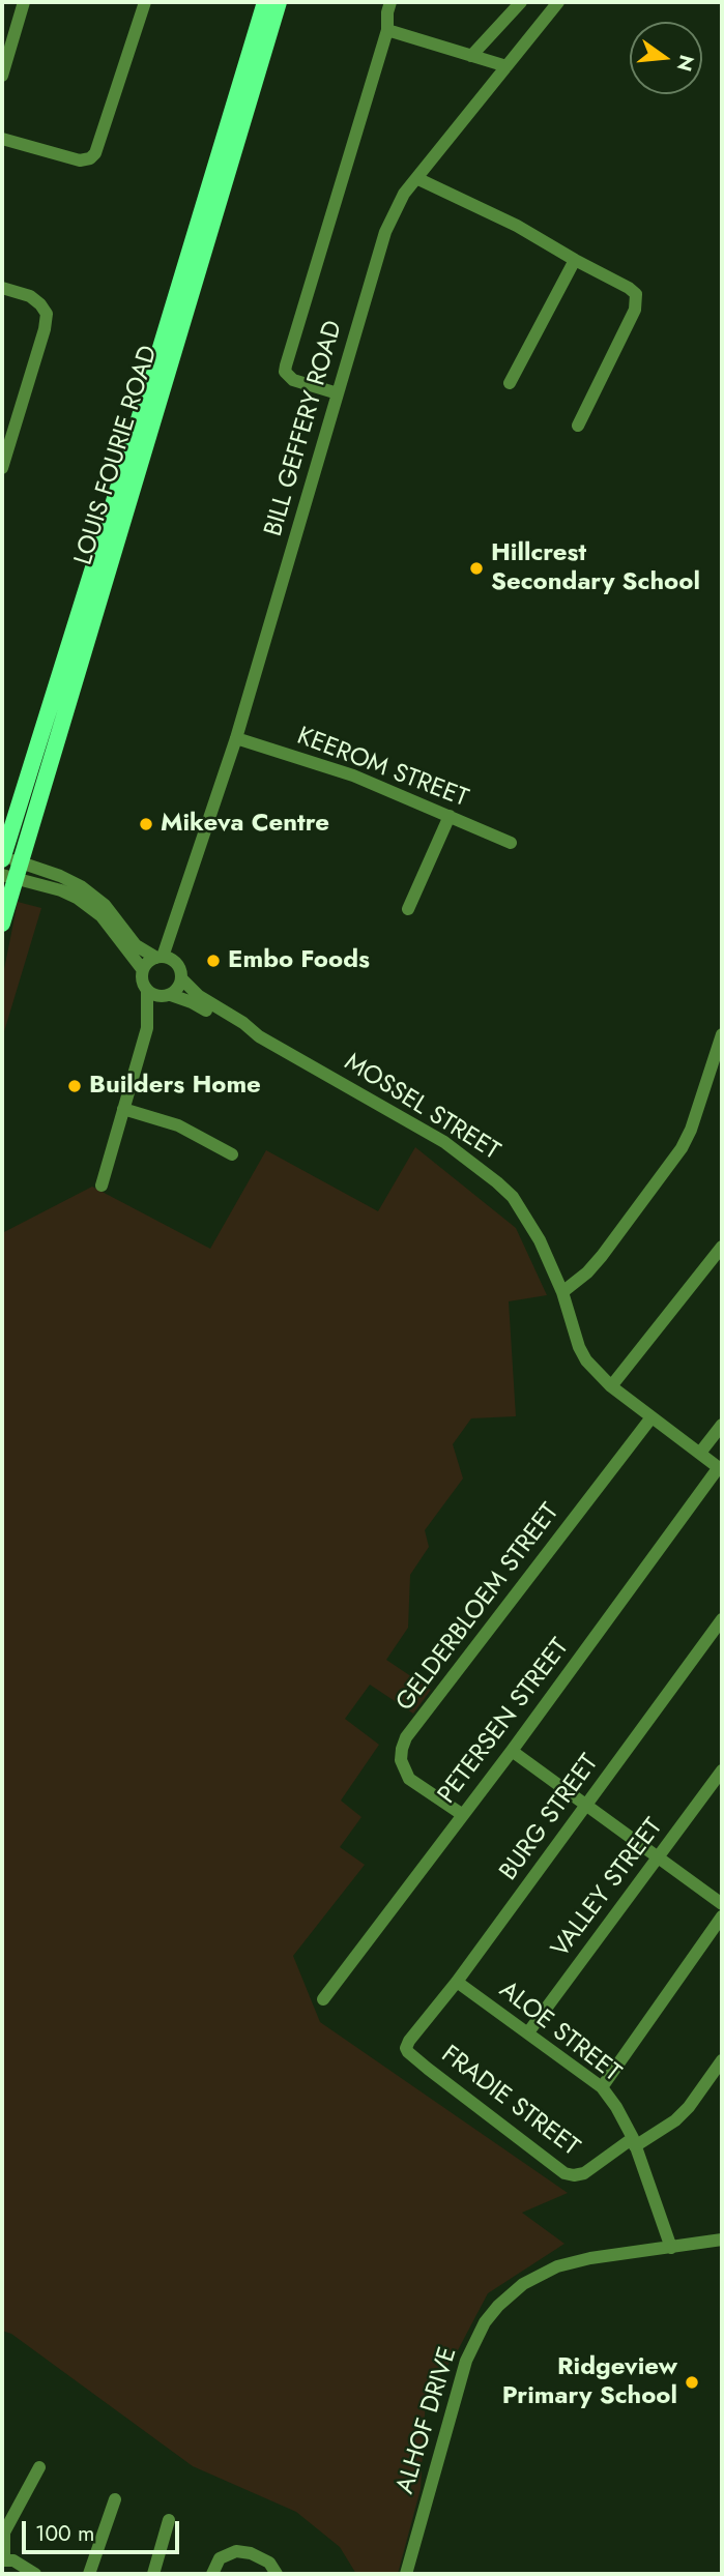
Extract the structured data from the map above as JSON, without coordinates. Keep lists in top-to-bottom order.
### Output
{
  "streets": {
    "main road": ["LOUIS FOURIE ROAD"],
    "street": [
      "BILL GEFFERY ROAD",
      "KEEROM STREET",
      "MOSSEL STREET",
      "GELDERBLOEM STREET",
      "PETERSEN STREET",
      "BURG STREET",
      "VALLEY STREET",
      "ALOE STREET",
      "FRADIE STREET",
      "ALHOF DRIVE"
    ]
  },
  "crossings": [
    ["BILL GEFFERY ROAD", "KEEROM STREET"],
    ["MOSSEL STREET", "GELDERBLOEM STREET"],
    ["MOSSEL STREET", "PETERSEN STREET"],
    ["GELDERBLOEM STREET", "PETERSEN STREET"],
    ["BURG STREET", "ALOE STREET"],
    ["BURG STREET", "FRADIE STREET"],
    ["VALLEY STREET", "ALOE STREET"],
    ["ALOE STREET", "FRADIE STREET"],
    ["ALOE STREET", "ALHOF DRIVE"]
  ],
  "places": [
    "Hillcrest Secondary School",
    "Mikeva Centre",
    "Embo Foods",
    "Builders Home",
    "Ridgeview Primary School"
  ],
  "scale_bar": "100 m",
  "north": "right"
}
